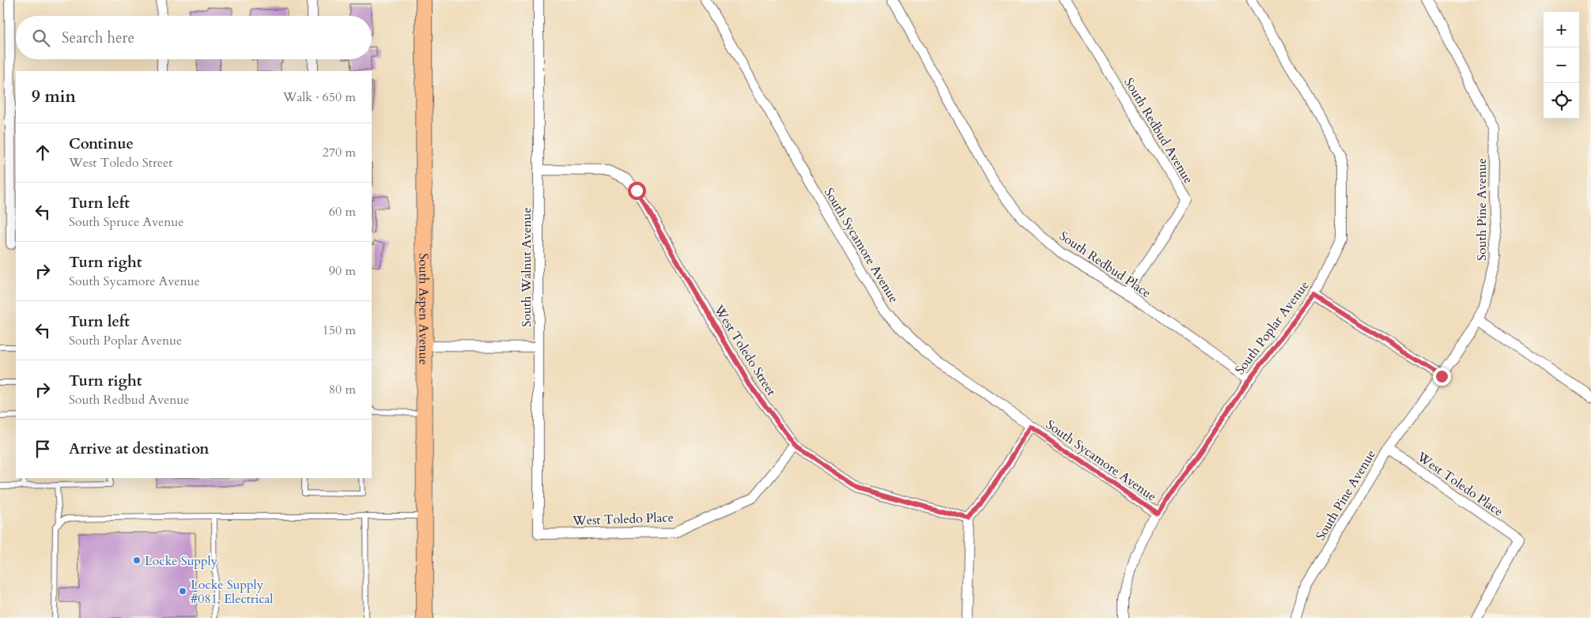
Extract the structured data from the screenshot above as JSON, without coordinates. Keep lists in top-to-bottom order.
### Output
{
  "streets": {
    "main road": ["South Aspen Avenue"],
    "street": [
      "South Redbud Avenue",
      "South Pine Avenue",
      "South Sycamore Avenue",
      "South Redbud Place",
      "South Walnut Avenue",
      "South Poplar Avenue",
      "West Toledo Street",
      "West Toledo Place"
    ]
  },
  "crossings": [
    ["South Redbud Avenue", "South Redbud Place"],
    ["South Pine Avenue", "West Toledo Place"],
    ["South Sycamore Avenue", "South Poplar Avenue"],
    ["South Redbud Place", "South Poplar Avenue"],
    ["South Walnut Avenue", "West Toledo Street"],
    ["South Walnut Avenue", "West Toledo Place"],
    ["West Toledo Street", "West Toledo Place"]
  ],
  "places": ["Locke Supply", "Locke Supply #081, Electrical"],
  "page": {
    "map_buttons": ["+", "−"],
    "search": "Search here",
    "heading": ["9 min", "Walk · 650 m"],
    "list": [
      ["Continue", "West Toledo Street", "270 m"],
      ["Turn left", "South Spruce Avenue", "60 m"],
      ["Turn right", "South Sycamore Avenue", "90 m"],
      ["Turn left", "South Poplar Avenue", "150 m"],
      ["Turn right", "South Redbud Avenue", "80 m"],
      "Arrive at destination"
    ]
  }
}
